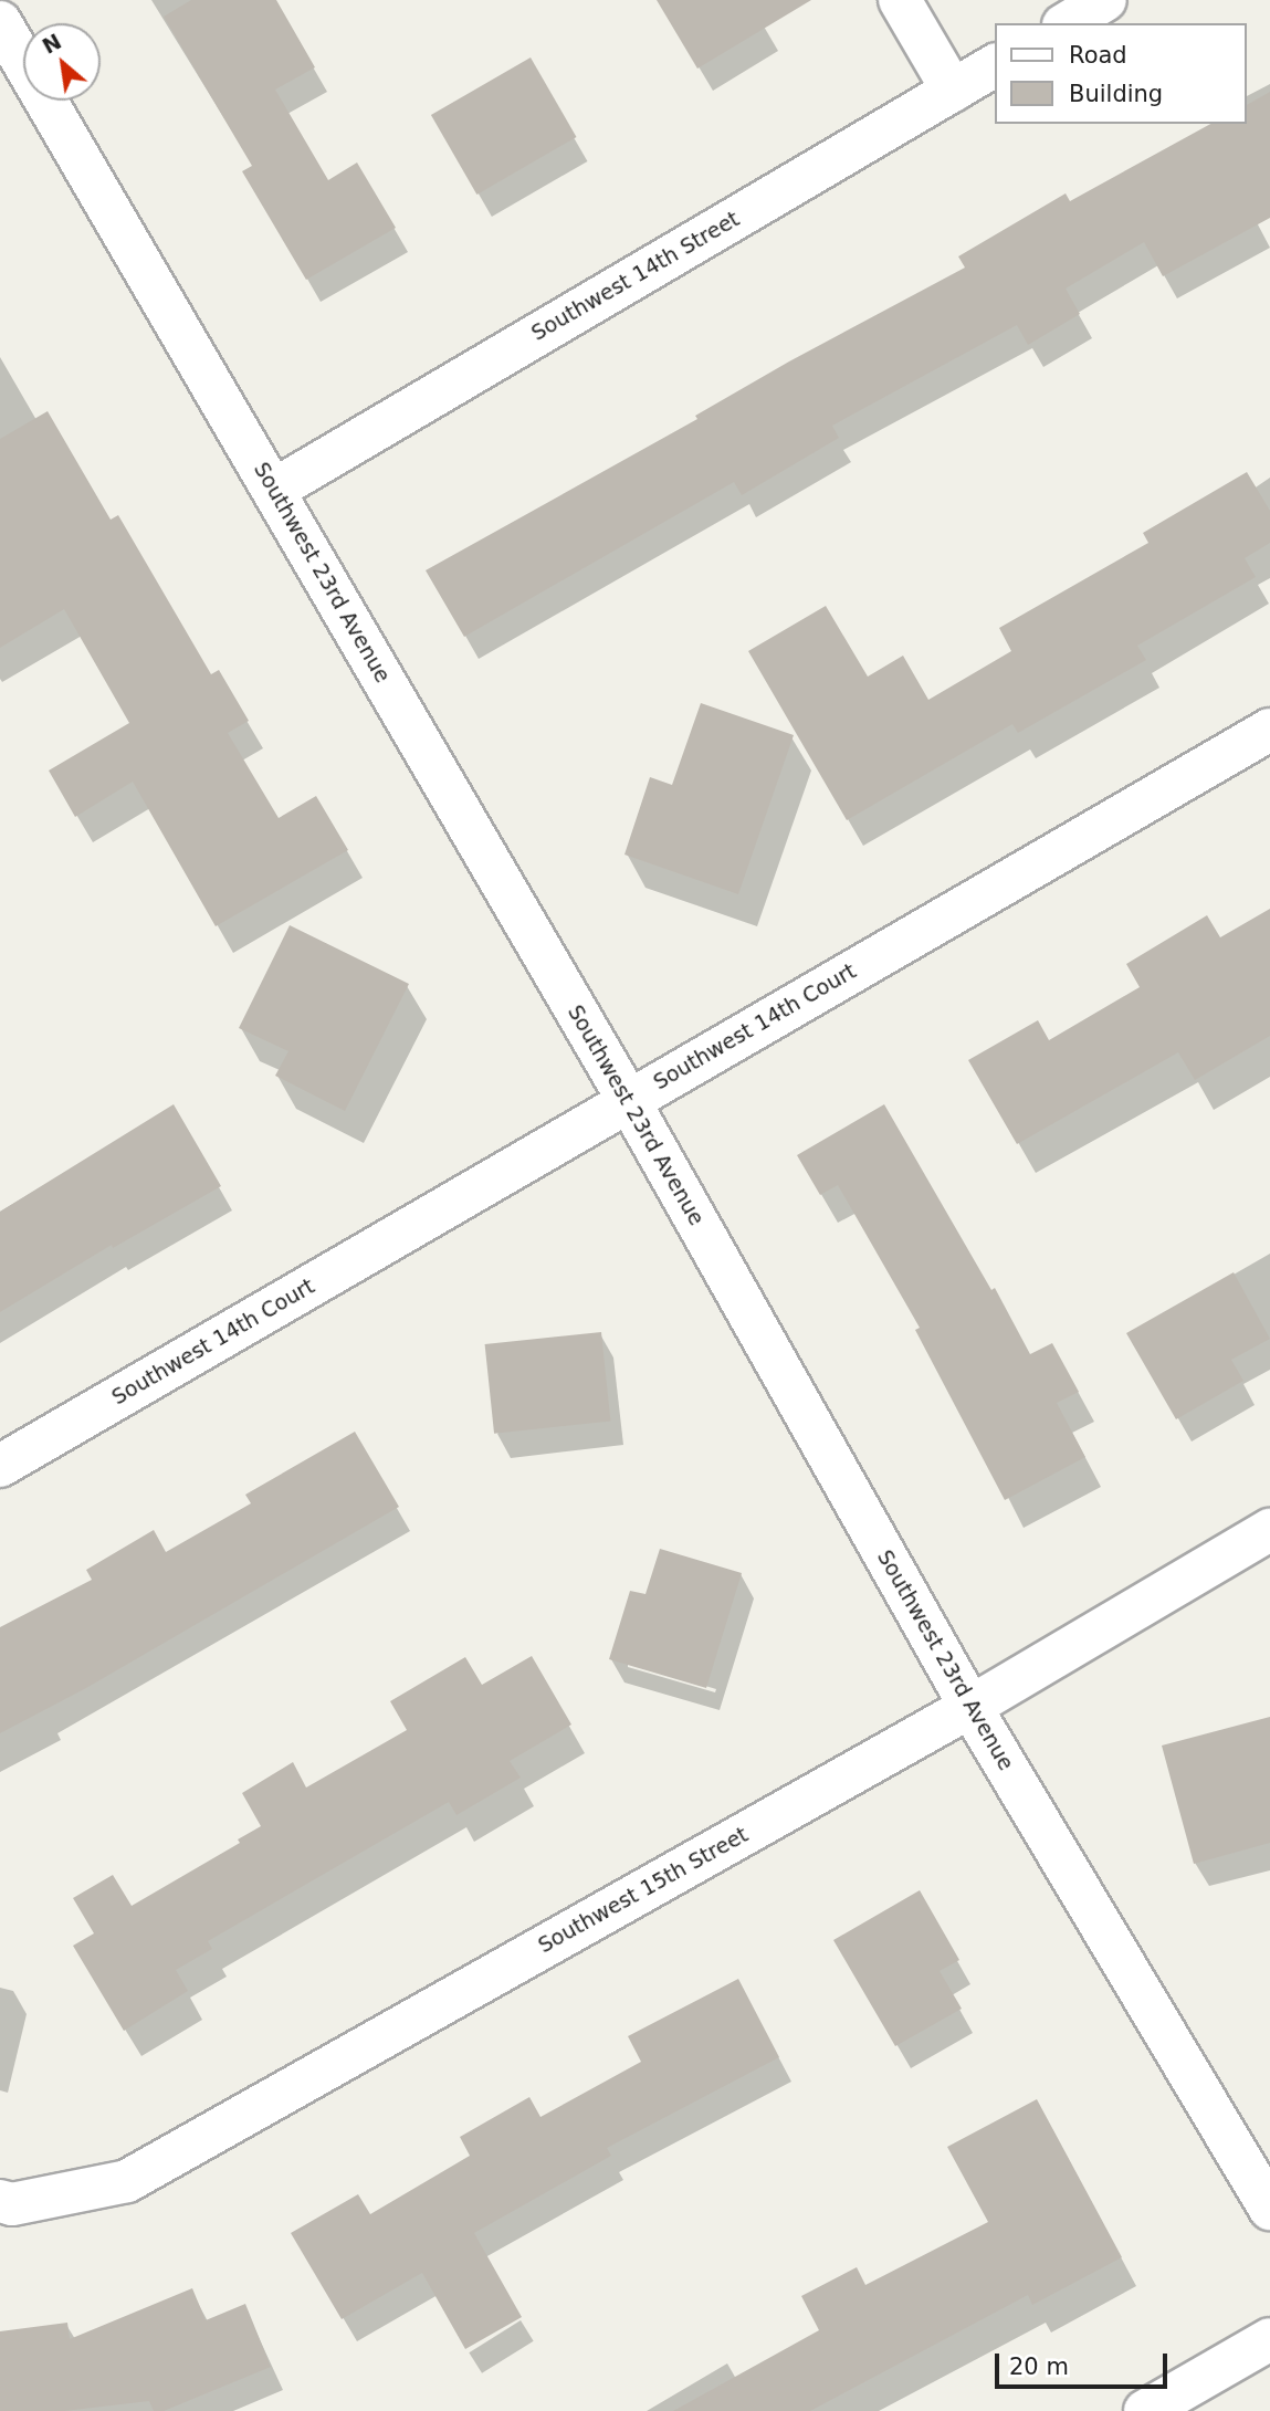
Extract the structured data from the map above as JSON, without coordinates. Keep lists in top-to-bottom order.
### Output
{
  "streets": {
    "street": [
      "Southwest 14th Street",
      "Southwest 23rd Avenue",
      "Southwest 14th Court",
      "Southwest 15th Street"
    ]
  },
  "crossings": [
    ["Southwest 14th Street", "Southwest 23rd Avenue"],
    ["Southwest 23rd Avenue", "Southwest 14th Court"],
    ["Southwest 23rd Avenue", "Southwest 15th Street"]
  ],
  "legend": ["Road", "Building"],
  "scale_bar": "20 m",
  "north": "top left"
}
